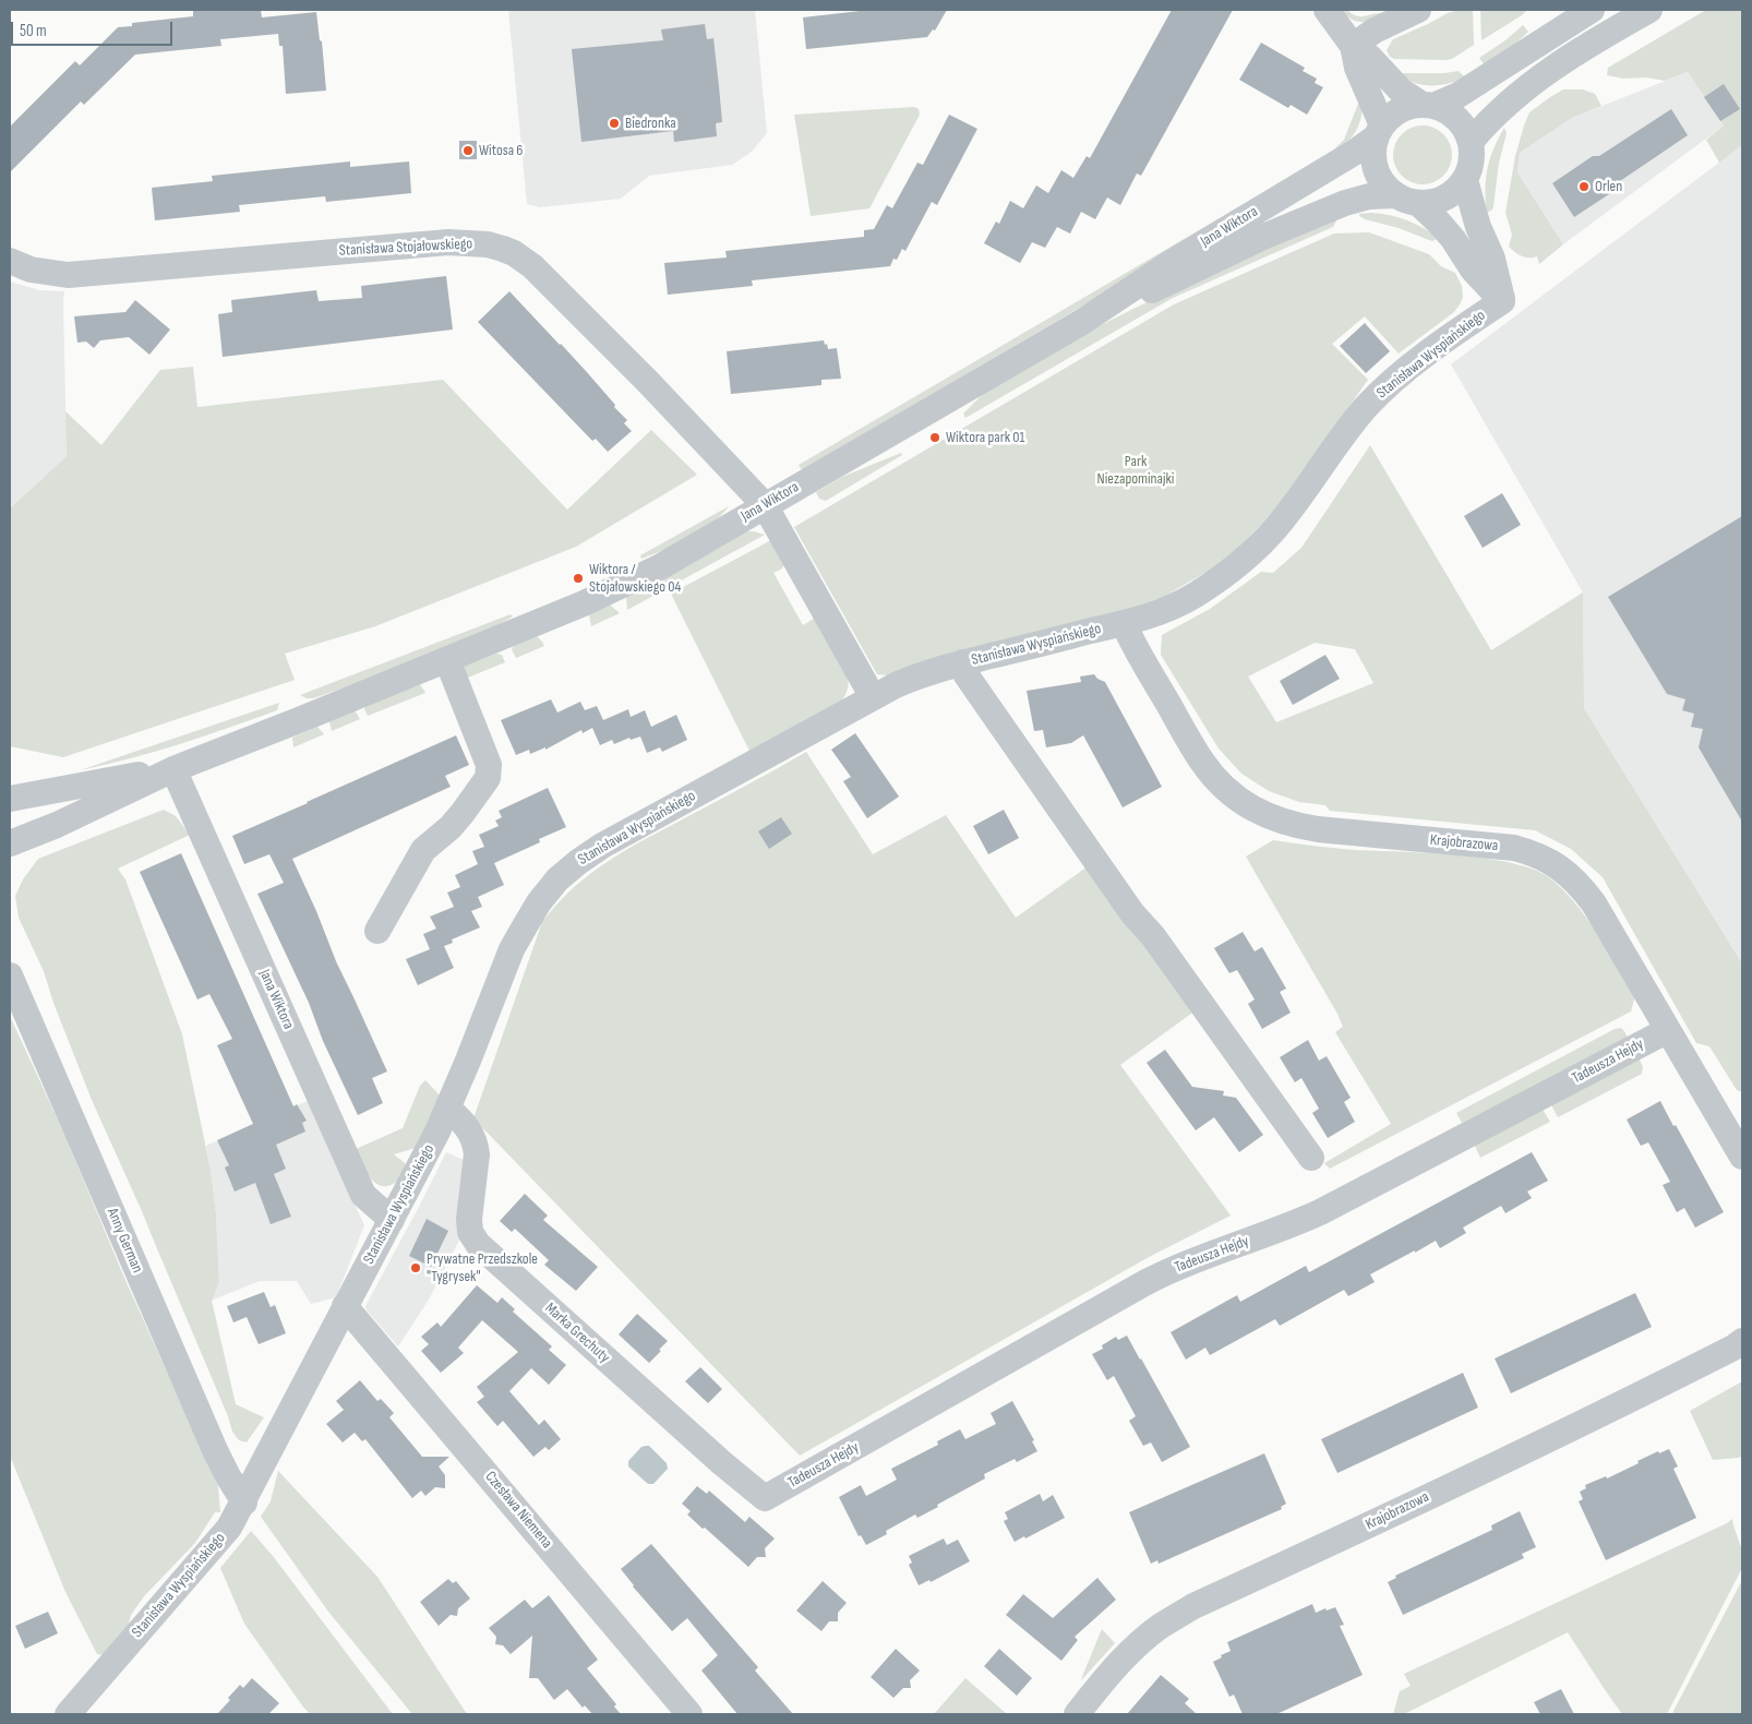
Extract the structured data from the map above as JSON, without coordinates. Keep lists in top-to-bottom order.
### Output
{
  "streets": {
    "street": [
      "Jana Wiktora",
      "Stanisława Stojałowskiego",
      "Stanisława Wyspiańskiego",
      "Krajobrazowa",
      "Tadeusza Hejdy",
      "Anny German",
      "Marka Grechuty",
      "Czesława Niemena"
    ]
  },
  "crossings": [
    ["Jana Wiktora", "Stanisława Stojałowskiego"],
    ["Jana Wiktora", "Stanisława Wyspiańskiego"],
    ["Stanisława Stojałowskiego", "Stanisława Wyspiańskiego"],
    ["Stanisława Wyspiańskiego", "Krajobrazowa"],
    ["Stanisława Wyspiańskiego", "Anny German"],
    ["Stanisława Wyspiańskiego", "Marka Grechuty"],
    ["Stanisława Wyspiańskiego", "Czesława Niemena"],
    ["Krajobrazowa", "Tadeusza Hejdy"],
    ["Tadeusza Hejdy", "Marka Grechuty"]
  ],
  "parks": ["Park Niezapominajki"],
  "places": [
    "Biedronka",
    "Witosa 6",
    "Orlen",
    "Wiktora park 01",
    "Wiktora / Stojałowskiego 04",
    "Prywatne Przedszkole \"Tygrysek\""
  ],
  "scale_bar": "50 m"
}
